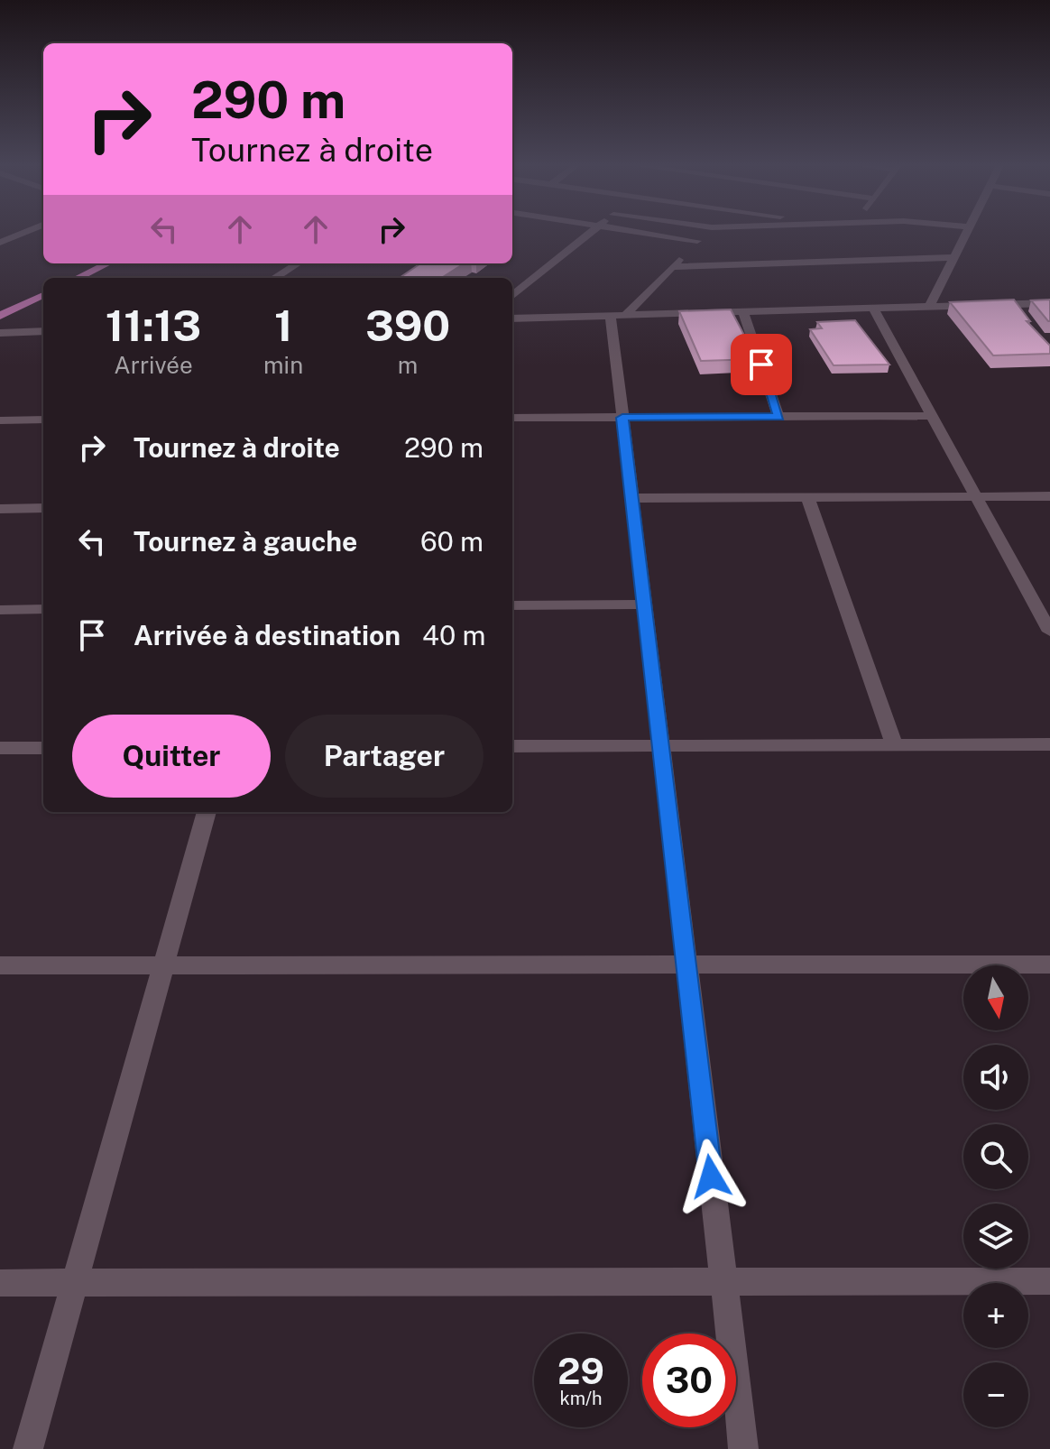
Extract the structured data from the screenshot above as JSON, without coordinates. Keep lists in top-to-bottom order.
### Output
{
  "north": "bottom",
  "page": {
    "turn": ["290 m", "Tournez à droite"],
    "eta": [
      "11:13",
      "Arrivée",
      "1",
      "min",
      "390",
      "m"
    ],
    "list": [
      {
        "name": "Tournez à droite",
        "value": "290 m"
      },
      {
        "name": "Tournez à gauche",
        "value": "60 m"
      },
      {
        "name": "Arrivée à destination",
        "value": "40 m"
      }
    ],
    "buttons": ["Quitter", "Partager"],
    "map_buttons": ["+", "−"],
    "speed": "29 km/h",
    "limit": "30"
  }
}
